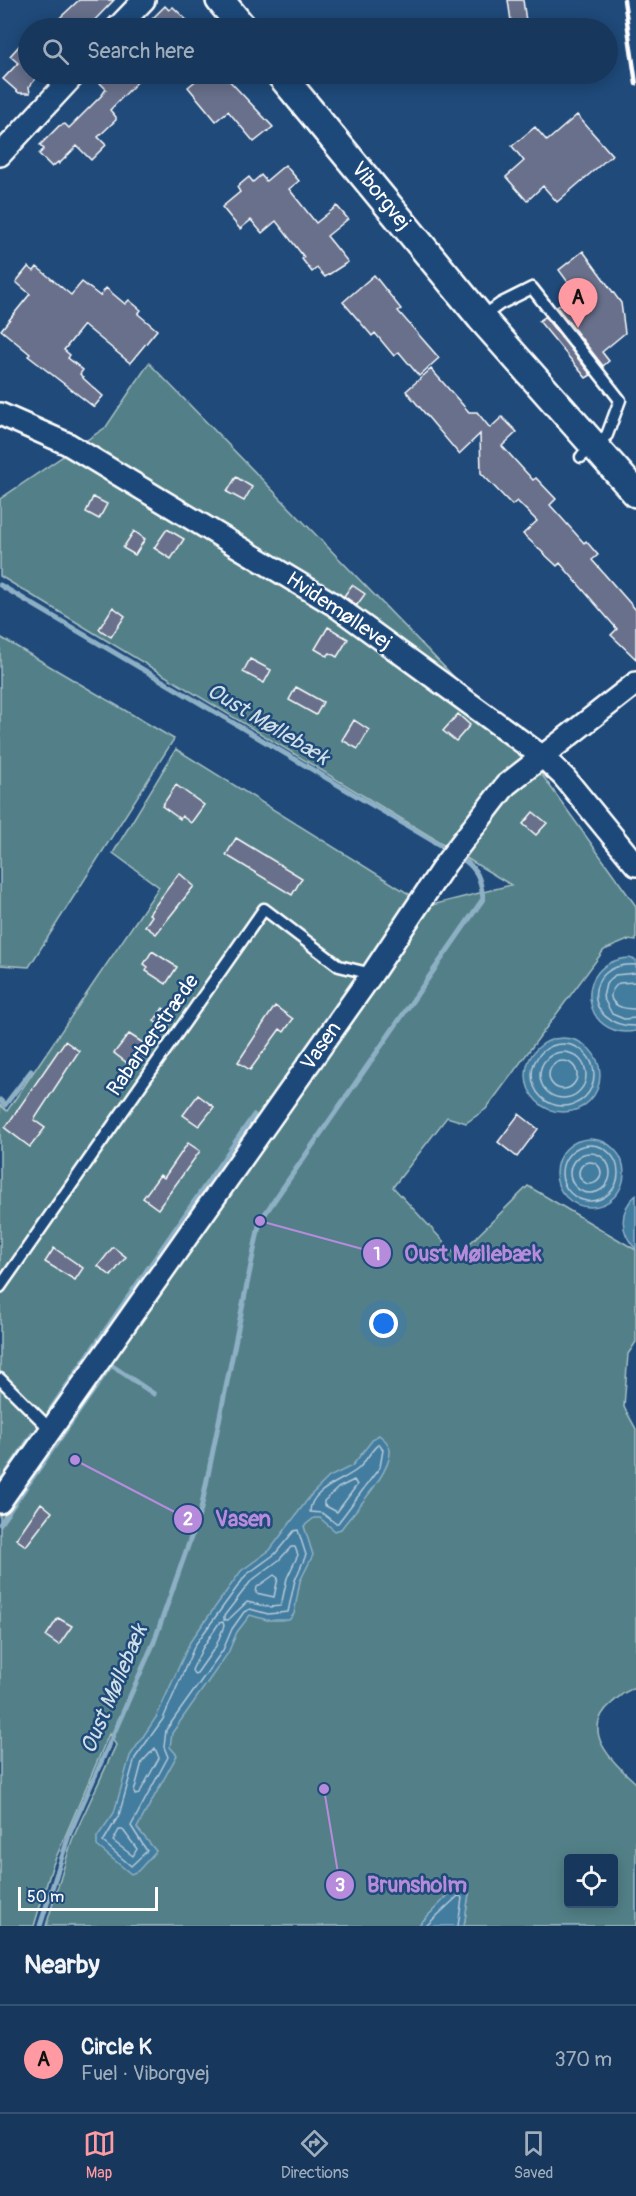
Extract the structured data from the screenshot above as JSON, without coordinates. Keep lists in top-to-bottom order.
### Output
{
  "streets": {
    "street": ["Viborgvej", "Hvidemøllevej", "Vasen"],
    "lane": ["Rabarberstræde"]
  },
  "crossings": [
    ["Hvidemøllevej", "Vasen"],
    ["Rabarberstræde", "Vasen"]
  ],
  "water": ["Oust Møllebæk"],
  "places": ["Oust Møllebæk", "Vasen", "Brunsholm"],
  "scale_bar": "50 m",
  "page": {
    "search": "Search here",
    "pins": "A",
    "scale": "50 m",
    "heading": "Nearby",
    "list": [
      {
        "mark": "A",
        "name": "Circle K",
        "note": "Fuel · Viborgvej",
        "value": "370 m"
      }
    ],
    "nav": ["Map", "Directions", "Saved"]
  }
}
